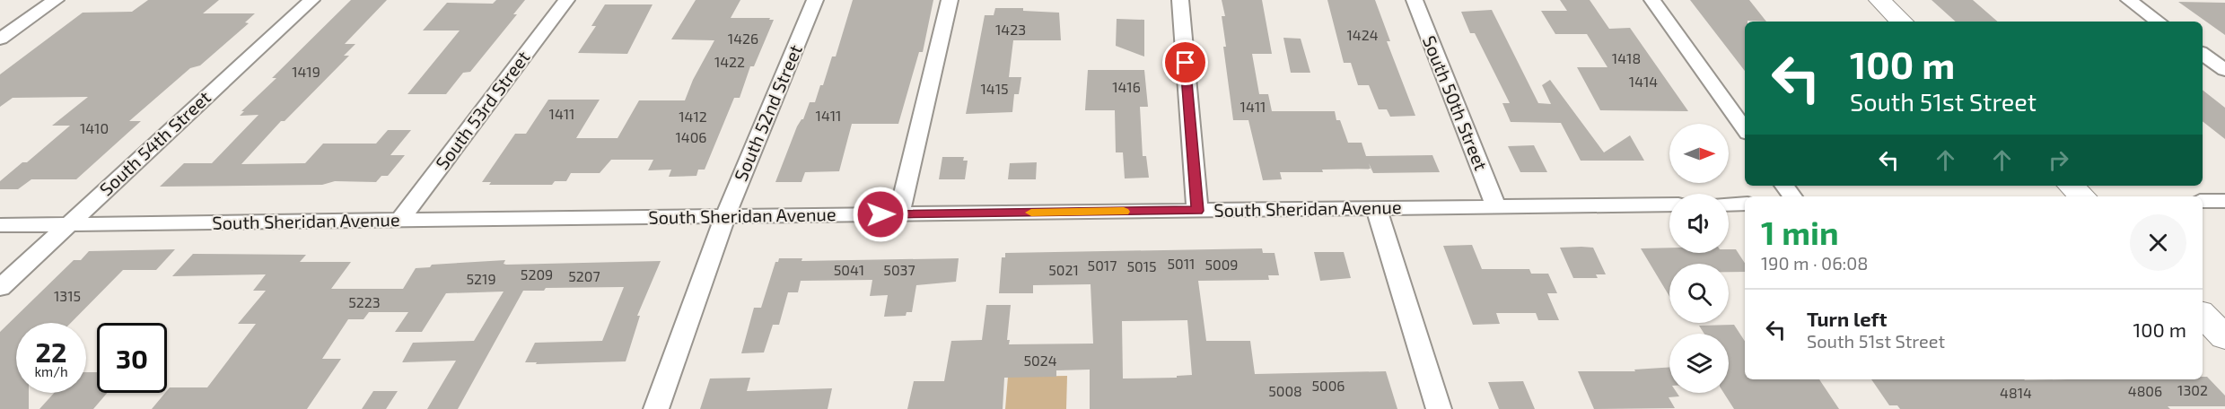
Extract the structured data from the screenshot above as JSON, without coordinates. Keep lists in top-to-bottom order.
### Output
{
  "streets": {
    "street": [
      "South 50th Street",
      "South 53rd Street",
      "South 52nd Street",
      "South 54th Street",
      "South Sheridan Avenue"
    ]
  },
  "crossings": [
    ["South 50th Street", "South Sheridan Avenue"],
    ["South 53rd Street", "South Sheridan Avenue"],
    ["South 52nd Street", "South Sheridan Avenue"],
    ["South 54th Street", "South Sheridan Avenue"]
  ],
  "house_numbers": [
    "1423",
    "1424",
    "1426",
    "1418",
    "1422",
    "1419",
    "1414",
    "1416",
    "1415",
    "1411",
    "1411",
    "1411",
    "1412",
    "1410",
    "1406",
    "5011",
    "5009",
    "5017",
    "5015",
    "5041",
    "5037",
    "5021",
    "5209",
    "5207",
    "5219",
    "1315",
    "5223",
    "5024",
    "5006",
    "1302",
    "5008",
    "4806",
    "4814"
  ],
  "north": "right",
  "page": {
    "turn": ["100 m", "South 51st Street"],
    "heading": ["1 min", "190 m · 06:08"],
    "list": [
      {
        "name": "Turn left",
        "note": "South 51st Street",
        "value": "100 m"
      }
    ],
    "speed": "22 km/h",
    "limit": "30"
  }
}
